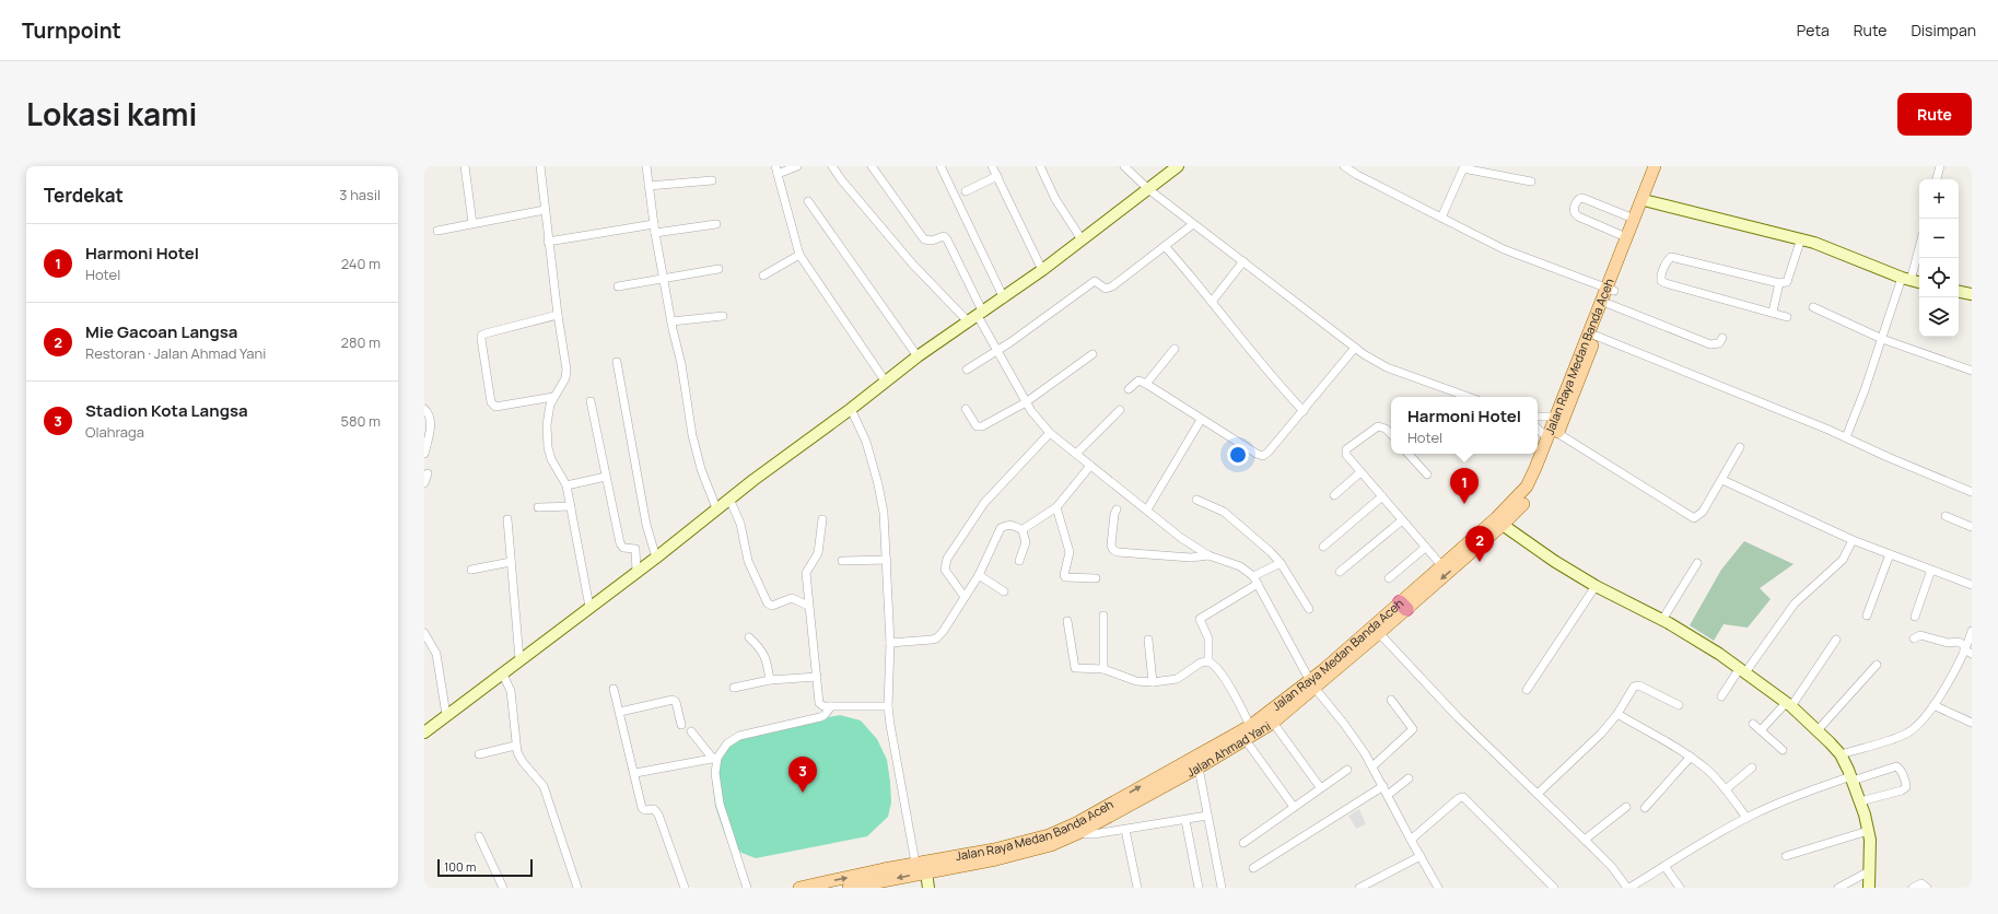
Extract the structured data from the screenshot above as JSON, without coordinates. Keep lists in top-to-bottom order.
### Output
{
  "streets": {
    "main road": ["Jalan Raya Medan Banda Aceh", "Jalan Ahmad Yani"]
  },
  "crossings": [
    ["Jalan Raya Medan Banda Aceh", "Jalan Ahmad Yani"]
  ],
  "one_way": ["Jalan Raya Medan Banda Aceh"],
  "scale_bar": "100 m",
  "page": {
    "header": "Turnpoint",
    "nav": ["Peta", "Rute", "Disimpan"],
    "title": "Lokasi kami",
    "buttons": "Rute",
    "heading": ["Terdekat", "3 hasil"],
    "map_buttons": ["+", "−"],
    "list": [
      {
        "mark": "1",
        "name": "Harmoni Hotel",
        "note": "Hotel",
        "value": "240 m"
      },
      {
        "mark": "2",
        "name": "Mie Gacoan Langsa",
        "note": "Restoran · Jalan Ahmad Yani",
        "value": "280 m"
      },
      {
        "mark": "3",
        "name": "Stadion Kota Langsa",
        "note": "Olahraga",
        "value": "580 m"
      }
    ],
    "popup": ["Harmoni Hotel", "Hotel"],
    "pins": ["1", "2", "3"],
    "scale": "100 m"
  }
}
